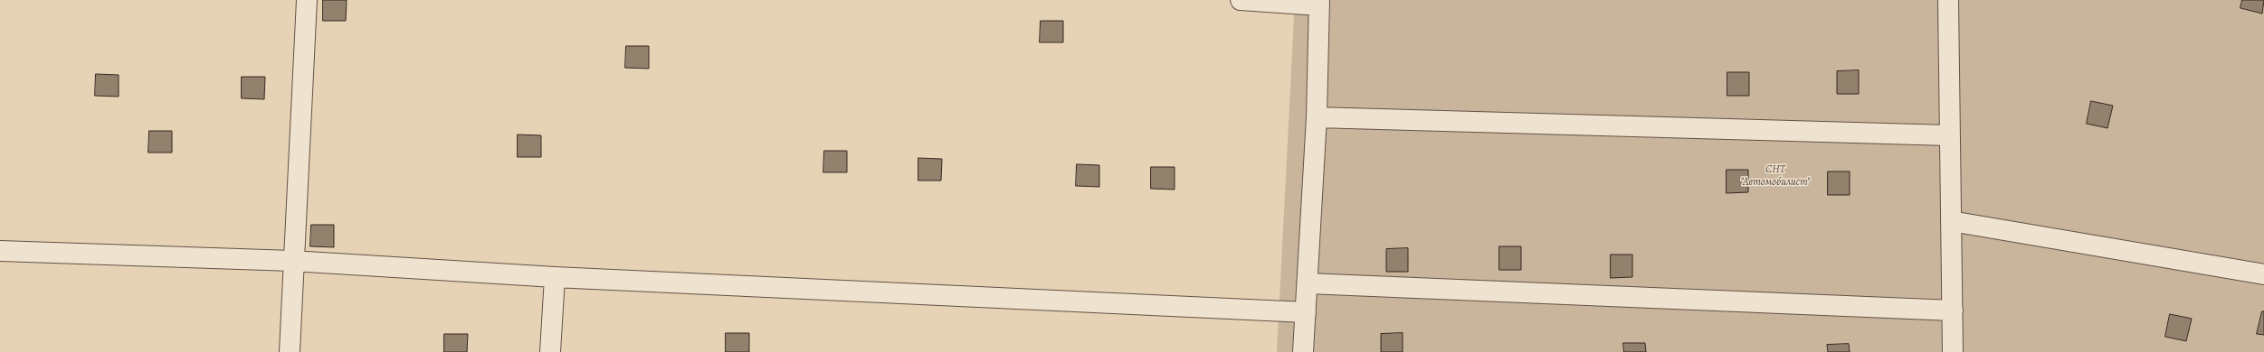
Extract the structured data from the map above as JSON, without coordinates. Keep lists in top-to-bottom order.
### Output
{
  "parks": ["СНТ \"Автомобилист\""]
}
